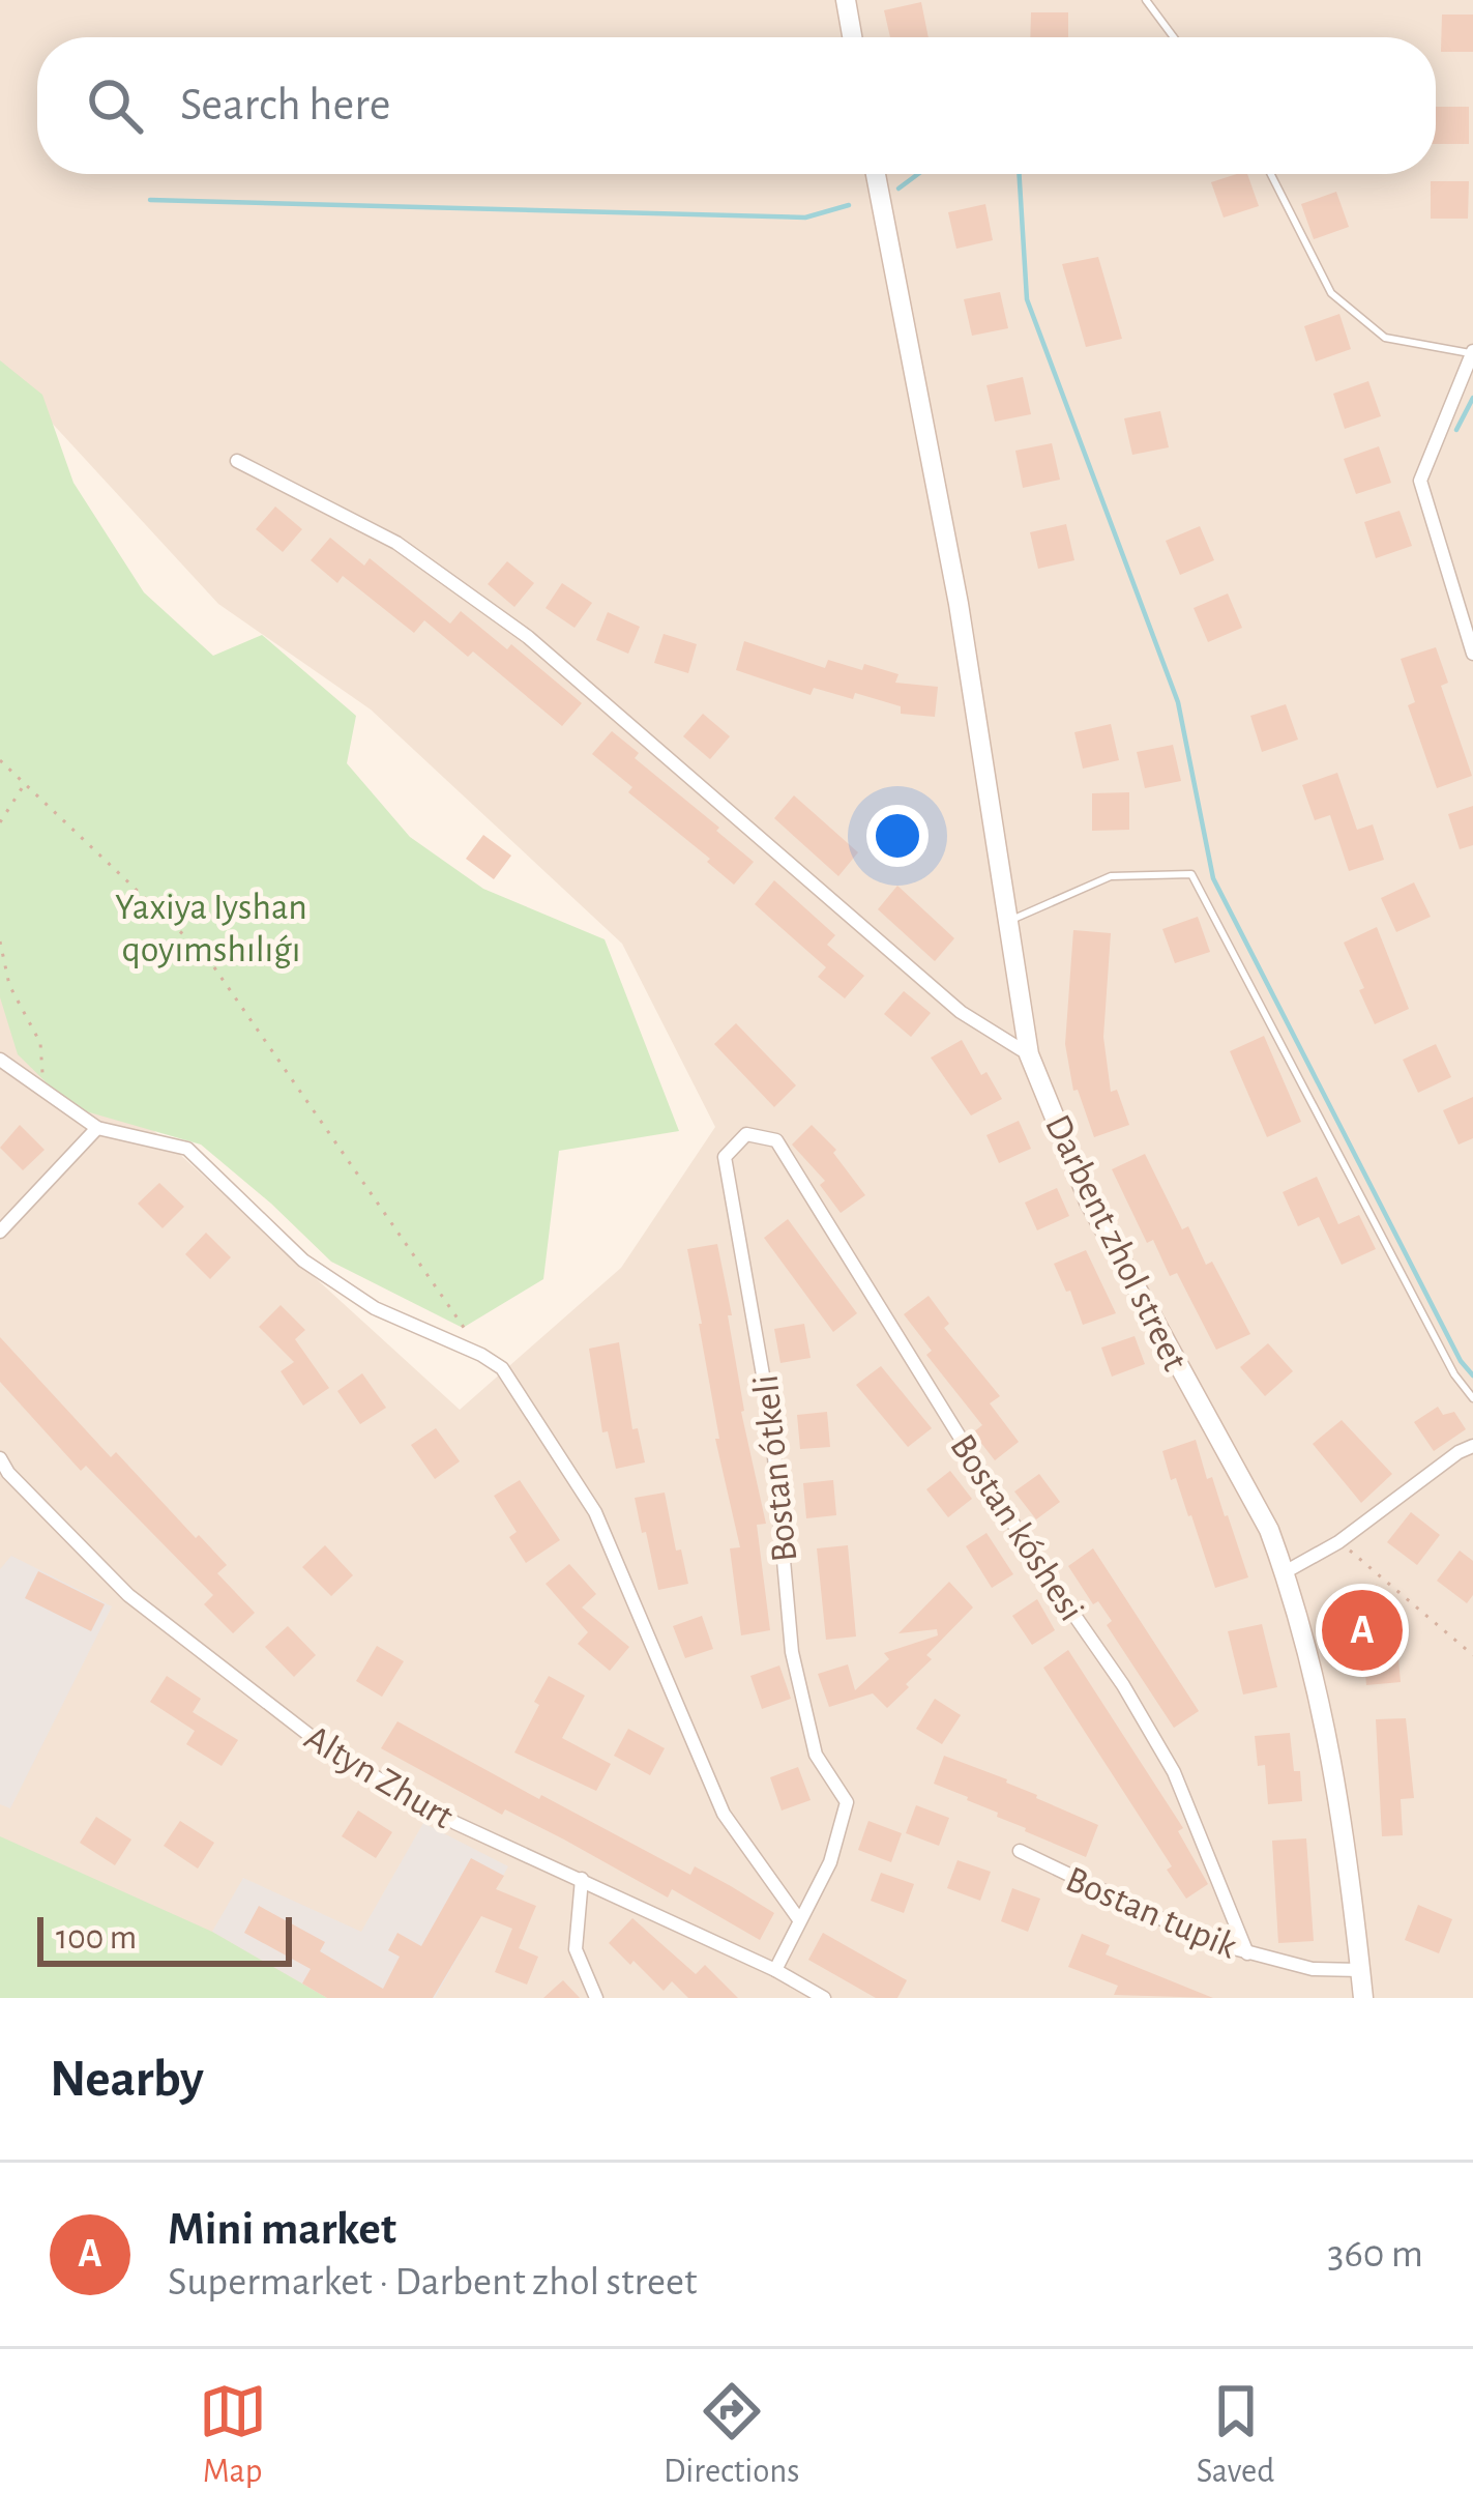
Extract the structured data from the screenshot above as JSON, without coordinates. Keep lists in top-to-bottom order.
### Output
{
  "streets": {
    "main road": ["Darbent zhol street"],
    "street": [
      "Bostan ótkeli",
      "Bostan kóshesi",
      "Altyn Zhurt",
      "Bostan tupik"
    ]
  },
  "crossings": [
    ["Darbent zhol street", "Bostan tupik"],
    ["Bostan ótkeli", "Bostan kóshesi"],
    ["Bostan kóshesi", "Bostan tupik"]
  ],
  "parks": ["Yaxiya Iyshan qoyımshılıǵı"],
  "scale_bar": "100 m",
  "page": {
    "search": "Search here",
    "pins": "A",
    "scale": "100 m",
    "heading": "Nearby",
    "list": [
      {
        "mark": "A",
        "name": "Mini market",
        "note": "Supermarket · Darbent zhol street",
        "value": "360 m"
      }
    ],
    "nav": ["Map", "Directions", "Saved"]
  }
}
